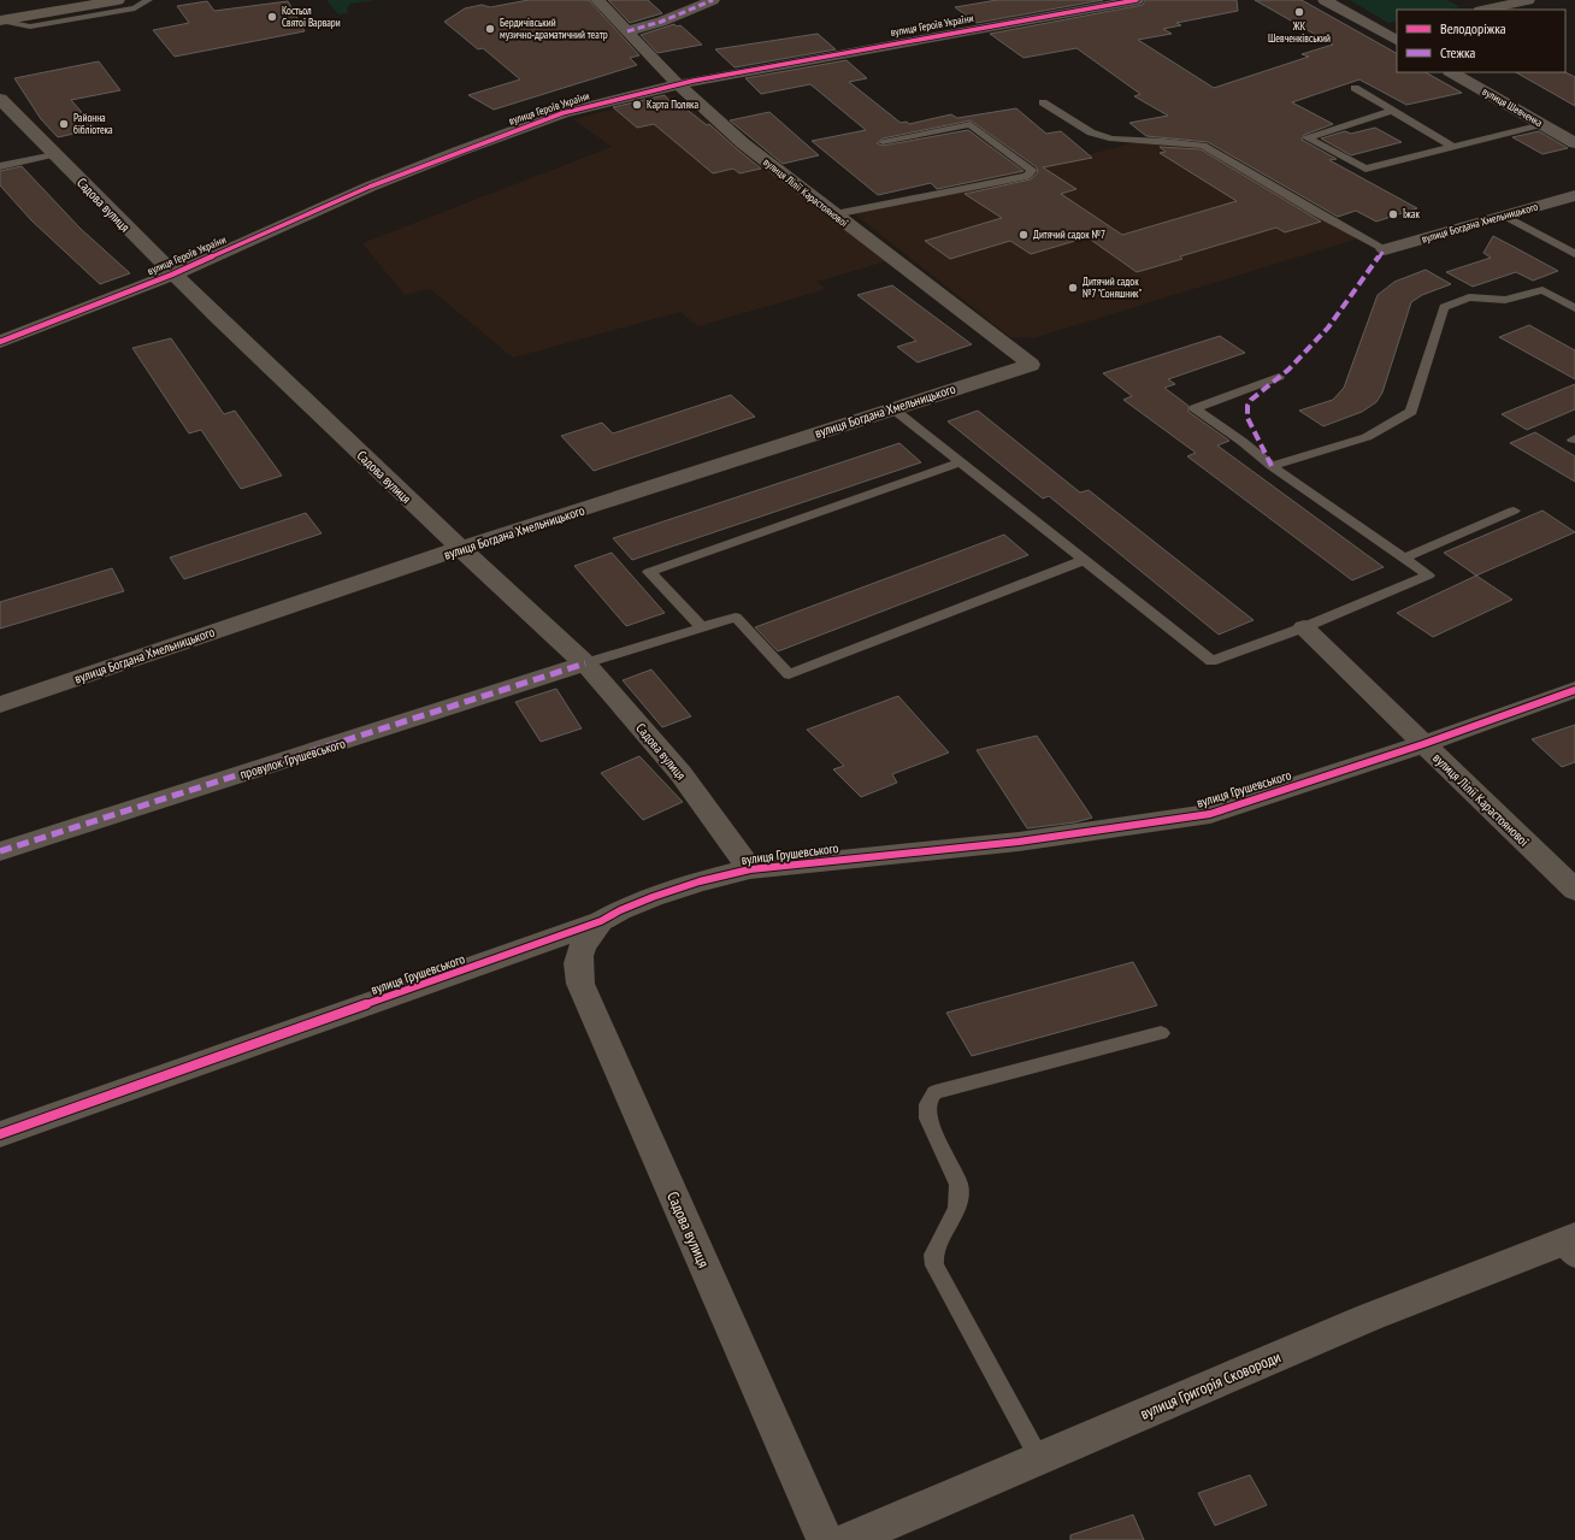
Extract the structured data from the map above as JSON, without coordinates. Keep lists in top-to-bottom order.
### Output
{
  "streets": {
    "street": [
      "вулиця Героїв України",
      "вулиця Шевченка",
      "вулиця Лілії Карастоянової",
      "Садова вулиця",
      "вулиця Богдана Хмельницького",
      "провулок Грушевського",
      "вулиця Грушевського",
      "вулиця Григорія Сковороди"
    ]
  },
  "crossings": [
    ["вулиця Героїв України", "вулиця Лілії Карастоянової"],
    ["вулиця Героїв України", "Садова вулиця"],
    ["вулиця Лілії Карастоянової", "вулиця Богдана Хмельницького"],
    ["вулиця Лілії Карастоянової", "вулиця Грушевського"],
    ["Садова вулиця", "вулиця Богдана Хмельницького"],
    ["Садова вулиця", "провулок Грушевського"],
    ["Садова вулиця", "вулиця Грушевського"]
  ],
  "places": [
    "ЖК Шевченківський",
    "Костьол Святої Варвари",
    "Бердичівський музично-драматичний театр",
    "Карта Поляка",
    "Районна бібліотека",
    "Їжак",
    "Дитячий садок №7",
    "Дитячий садок №7 \"Соняшник\""
  ],
  "legend": ["Велодоріжка", "Стежка"]
}
